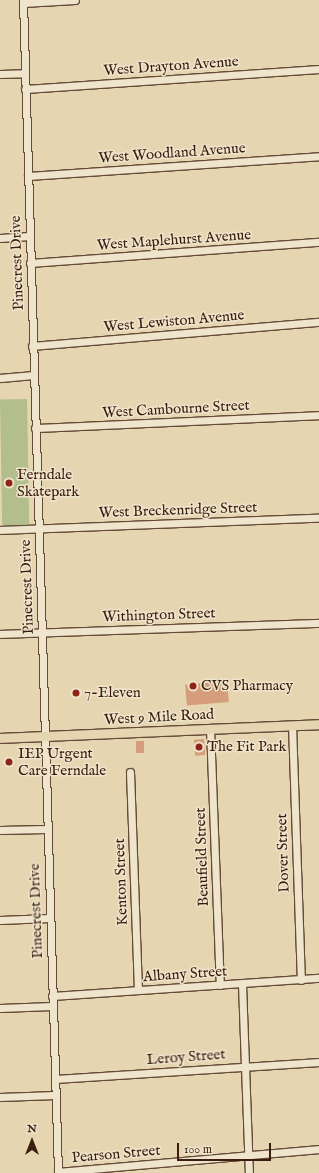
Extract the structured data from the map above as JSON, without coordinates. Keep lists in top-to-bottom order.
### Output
{
  "streets": {
    "main road": ["West 9 Mile Road"],
    "street": [
      "West Drayton Avenue",
      "West Woodland Avenue",
      "West Maplehurst Avenue",
      "Pinecrest Drive",
      "West Lewiston Avenue",
      "West Cambourne Street",
      "West Breckenridge Street",
      "Withington Street",
      "Dover Street",
      "Beaufield Street",
      "Kenton Street",
      "Albany Street",
      "Leroy Street",
      "Pearson Street"
    ]
  },
  "crossings": [
    ["West Drayton Avenue", "Pinecrest Drive"],
    ["West Woodland Avenue", "Pinecrest Drive"],
    ["West Maplehurst Avenue", "Pinecrest Drive"],
    ["Pinecrest Drive", "West Lewiston Avenue"],
    ["Pinecrest Drive", "West Cambourne Street"],
    ["Pinecrest Drive", "West Breckenridge Street"],
    ["Pinecrest Drive", "Withington Street"],
    ["Pinecrest Drive", "West 9 Mile Road"],
    ["Pinecrest Drive", "Albany Street"],
    ["Pinecrest Drive", "Leroy Street"],
    ["Pinecrest Drive", "Pearson Street"],
    ["West 9 Mile Road", "Dover Street"],
    ["West 9 Mile Road", "Beaufield Street"],
    ["Dover Street", "Albany Street"],
    ["Beaufield Street", "Albany Street"],
    ["Kenton Street", "Albany Street"]
  ],
  "places": [
    "Ferndale Skatepark",
    "CVS Pharmacy",
    "7-Eleven",
    "The Fit Park",
    "IEP Urgent Care Ferndale"
  ],
  "scale_bar": "100 m",
  "north": "top"
}
